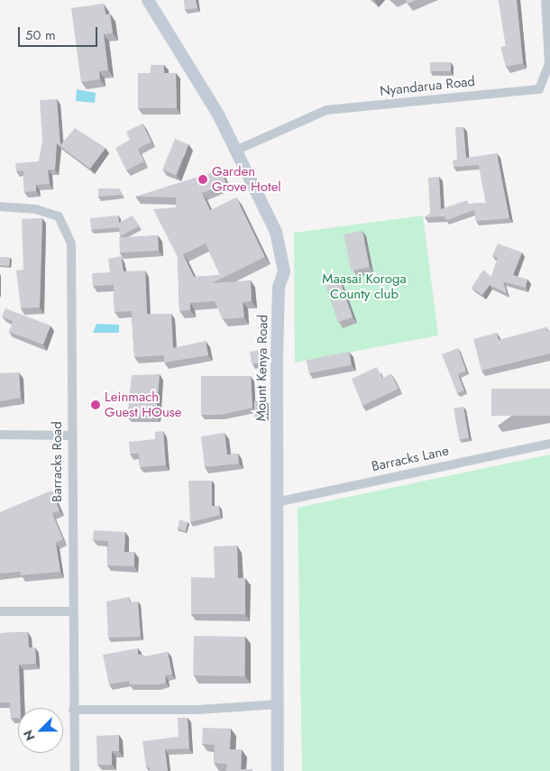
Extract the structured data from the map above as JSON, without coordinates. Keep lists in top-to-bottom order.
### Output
{
  "streets": {
    "main road": ["Mount Kenya Road"],
    "street": ["Nyandarua Road", "Barracks Lane", "Barracks Road"]
  },
  "crossings": [
    ["Nyandarua Road", "Mount Kenya Road"],
    ["Mount Kenya Road", "Barracks Lane"]
  ],
  "parks": ["Maasai Koroga County club"],
  "places": ["Garden Grove Hotel", "Leinmach Guest HOuse"],
  "scale_bar": "50 m",
  "north": "bottom left"
}
